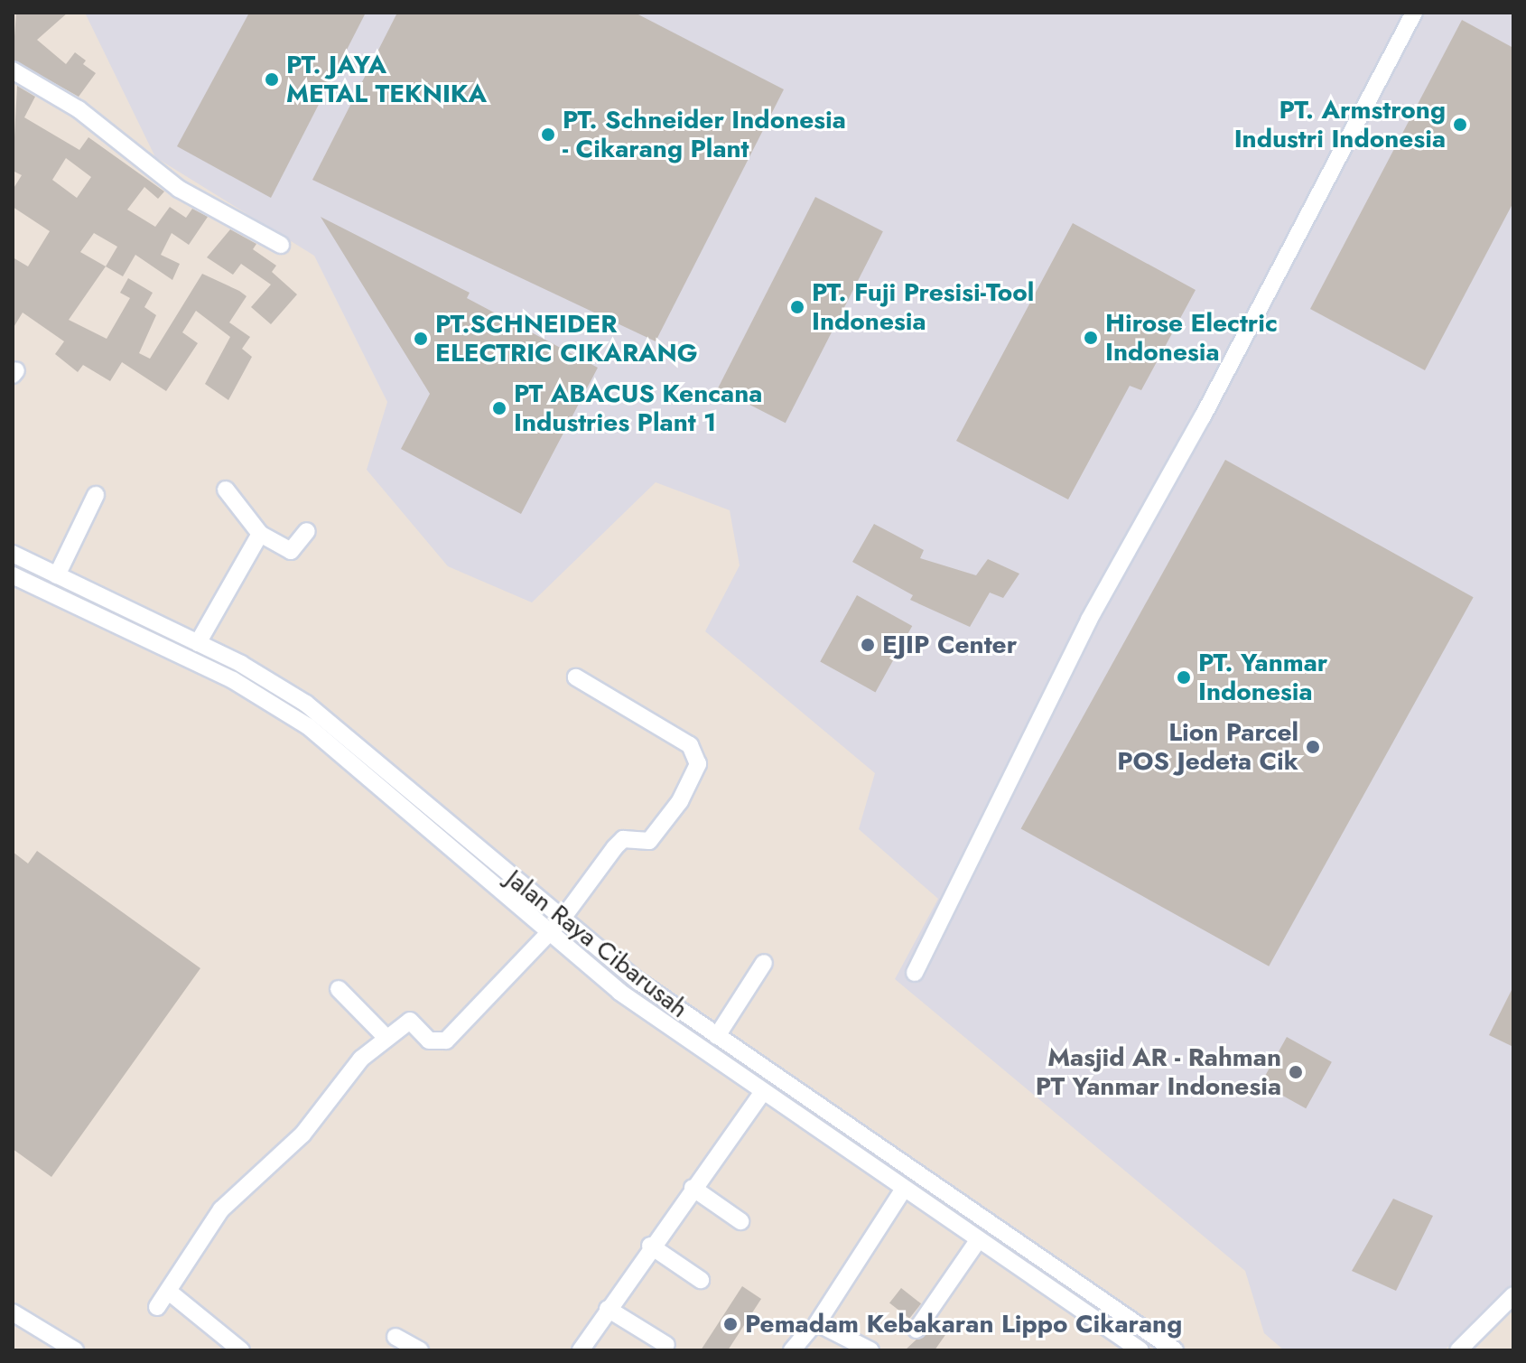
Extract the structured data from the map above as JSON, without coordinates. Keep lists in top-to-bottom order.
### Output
{
  "streets": {
    "street": ["Jalan Raya Cibarusah"]
  },
  "places": [
    "PT. JAYA METAL TEKNIKA",
    "PT. Armstrong Industri Indonesia",
    "PT. Schneider Indonesia - Cikarang Plant",
    "PT. Fuji Presisi-Tool Indonesia",
    "Hirose Electric Indonesia",
    "PT.SCHNEIDER ELECTRIC CIKARANG",
    "PT ABACUS Kencana Industries Plant 1",
    "EJIP Center",
    "PT. Yanmar Indonesia",
    "Lion Parcel POS Jedeta Cik",
    "Masjid AR - Rahman PT Yanmar Indonesia",
    "Pemadam Kebakaran Lippo Cikarang"
  ]
}
